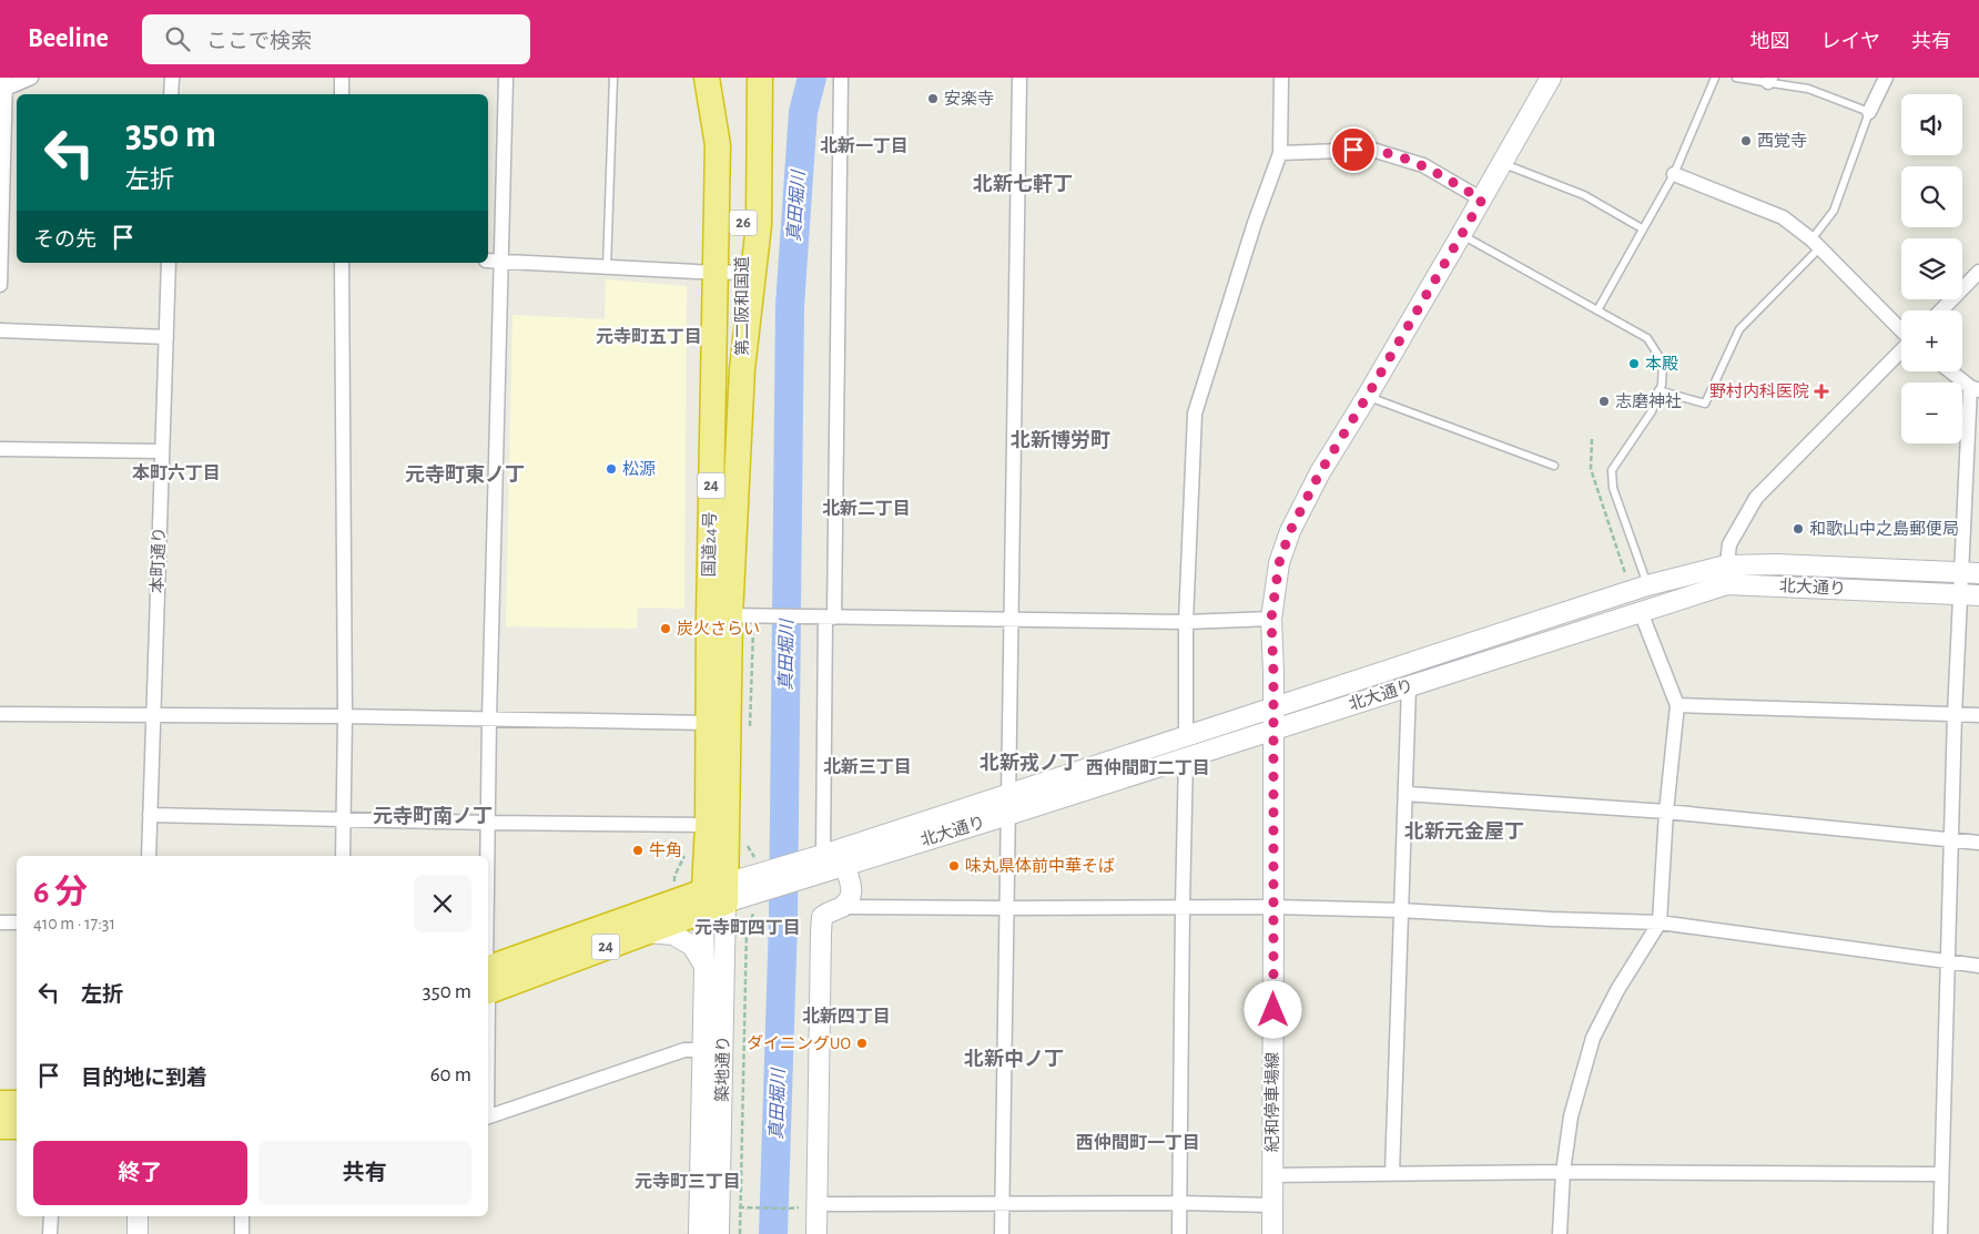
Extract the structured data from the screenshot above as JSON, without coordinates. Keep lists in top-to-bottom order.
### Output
{
  "streets": {
    "highway": [
      "26",
      "第二阪和国道",
      "24",
      "国道24号"
    ],
    "street": [
      "本町通り",
      "北大通り",
      "築地通り",
      "紀和停車場線"
    ]
  },
  "crossings": [
    ["第二阪和国道", "国道24号"],
    ["24", "国道24号"],
    ["24", "築地通り"],
    ["国道24号", "築地通り"],
    ["北大通り", "紀和停車場線"]
  ],
  "districts": [
    "北新一丁目",
    "北新七軒丁",
    "元寺町五丁目",
    "北新博労町",
    "本町六丁目",
    "元寺町東ノ丁",
    "北新二丁目",
    "北新戎ノ丁",
    "北新三丁目",
    "西仲間町二丁目",
    "元寺町南ノ丁",
    "北新元金屋丁",
    "元寺町四丁目",
    "北新四丁目",
    "北新中ノ丁",
    "西仲間町一丁目",
    "元寺町三丁目"
  ],
  "water": ["真田堀川"],
  "places": {
    "other": [
      "安楽寺",
      "西覚寺",
      "本殿",
      "志磨神社",
      "松源",
      "和歌山中之島郵便局",
      "炭火さらい",
      "牛角",
      "味丸県体前中華そば",
      "ダイニングUO"
    ],
    "health": ["野村内科医院"]
  },
  "page": {
    "header": "Beeline",
    "search": "ここで検索",
    "nav": ["地図", "レイヤ", "共有"],
    "map_buttons": ["+", "−"],
    "turn": ["350 m", "左折"],
    "then": "その先",
    "heading": ["6 分", "410 m · 17:31"],
    "list": [
      {
        "name": "左折",
        "value": "350 m"
      },
      {
        "name": "目的地に到着",
        "value": "60 m"
      }
    ],
    "buttons": ["終了", "共有"]
  }
}
